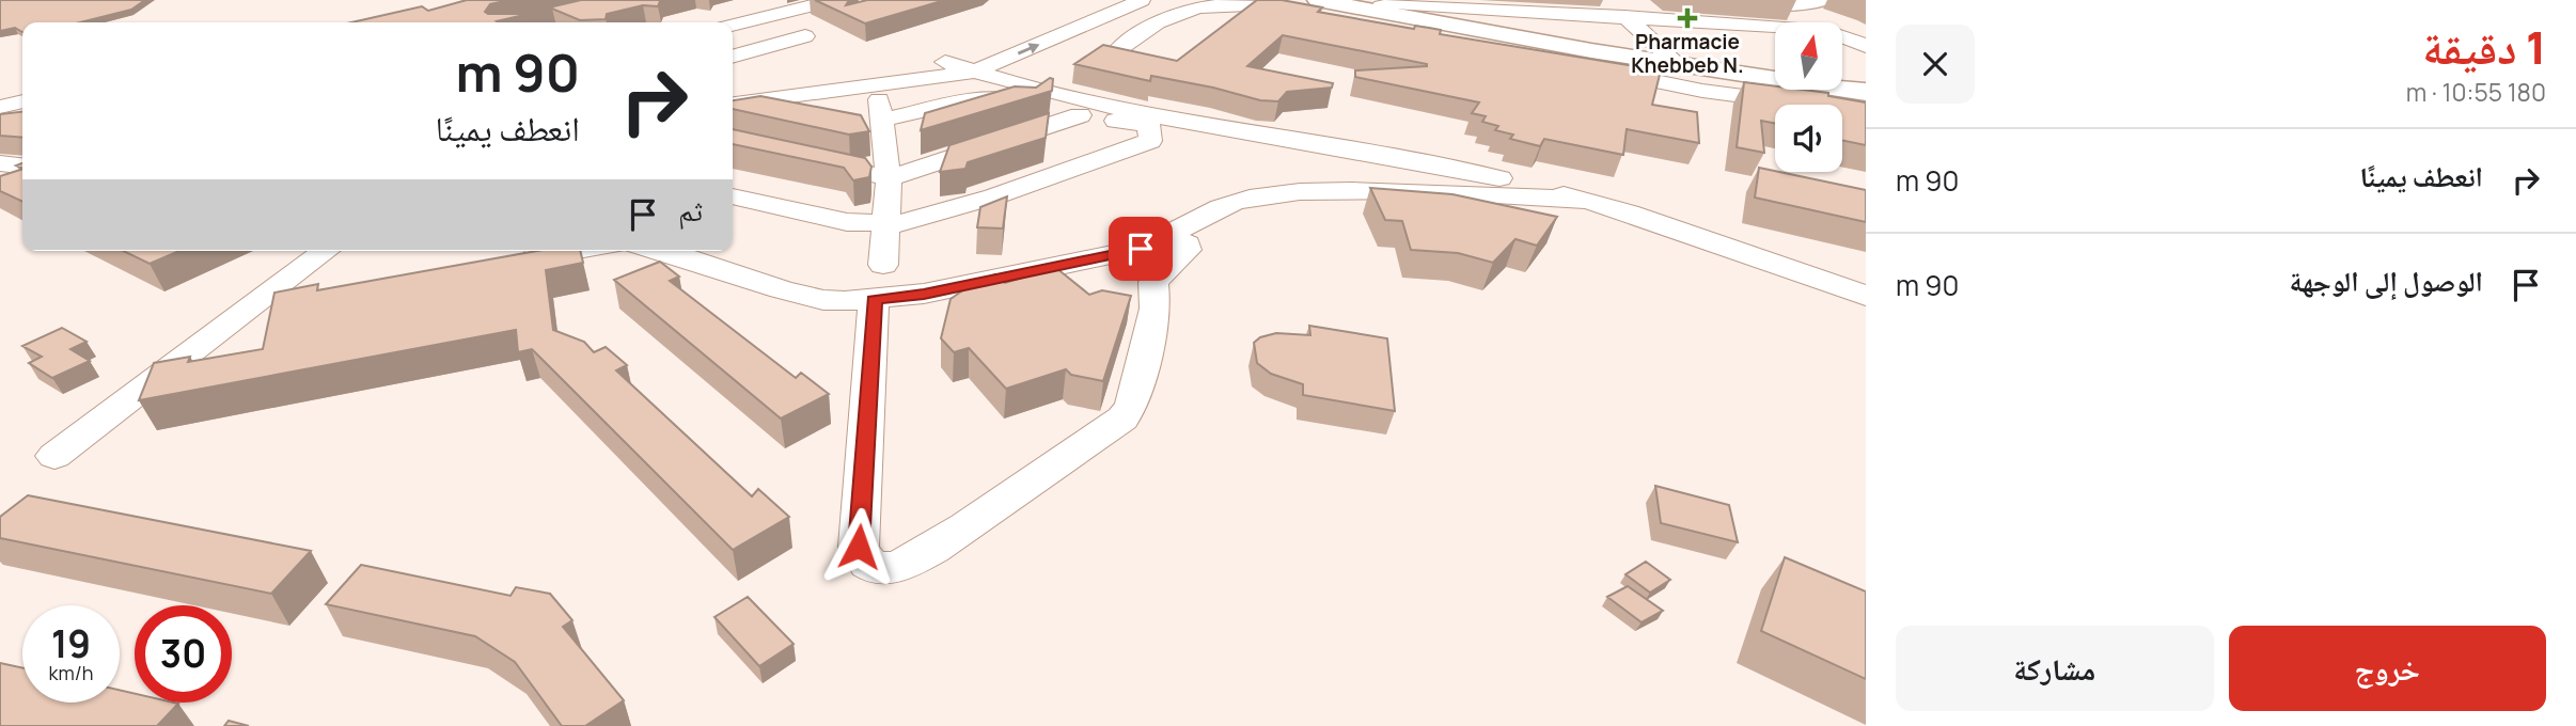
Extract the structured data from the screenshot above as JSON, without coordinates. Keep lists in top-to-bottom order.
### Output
{
  "places": {
    "health": ["Pharmacie Khebbeb N."]
  },
  "north": "top",
  "page": {
    "heading": ["1 دقيقة", "180 m · 10:55"],
    "turn": ["90 m", "انعطف يمينًا"],
    "list": [
      {
        "name": "انعطف يمينًا",
        "value": "90 m"
      },
      {
        "name": "الوصول إلى الوجهة",
        "value": "90 m"
      }
    ],
    "then": "ثم",
    "speed": "19 km/h",
    "limit": "30",
    "buttons": ["خروج", "مشاركة"]
  }
}
